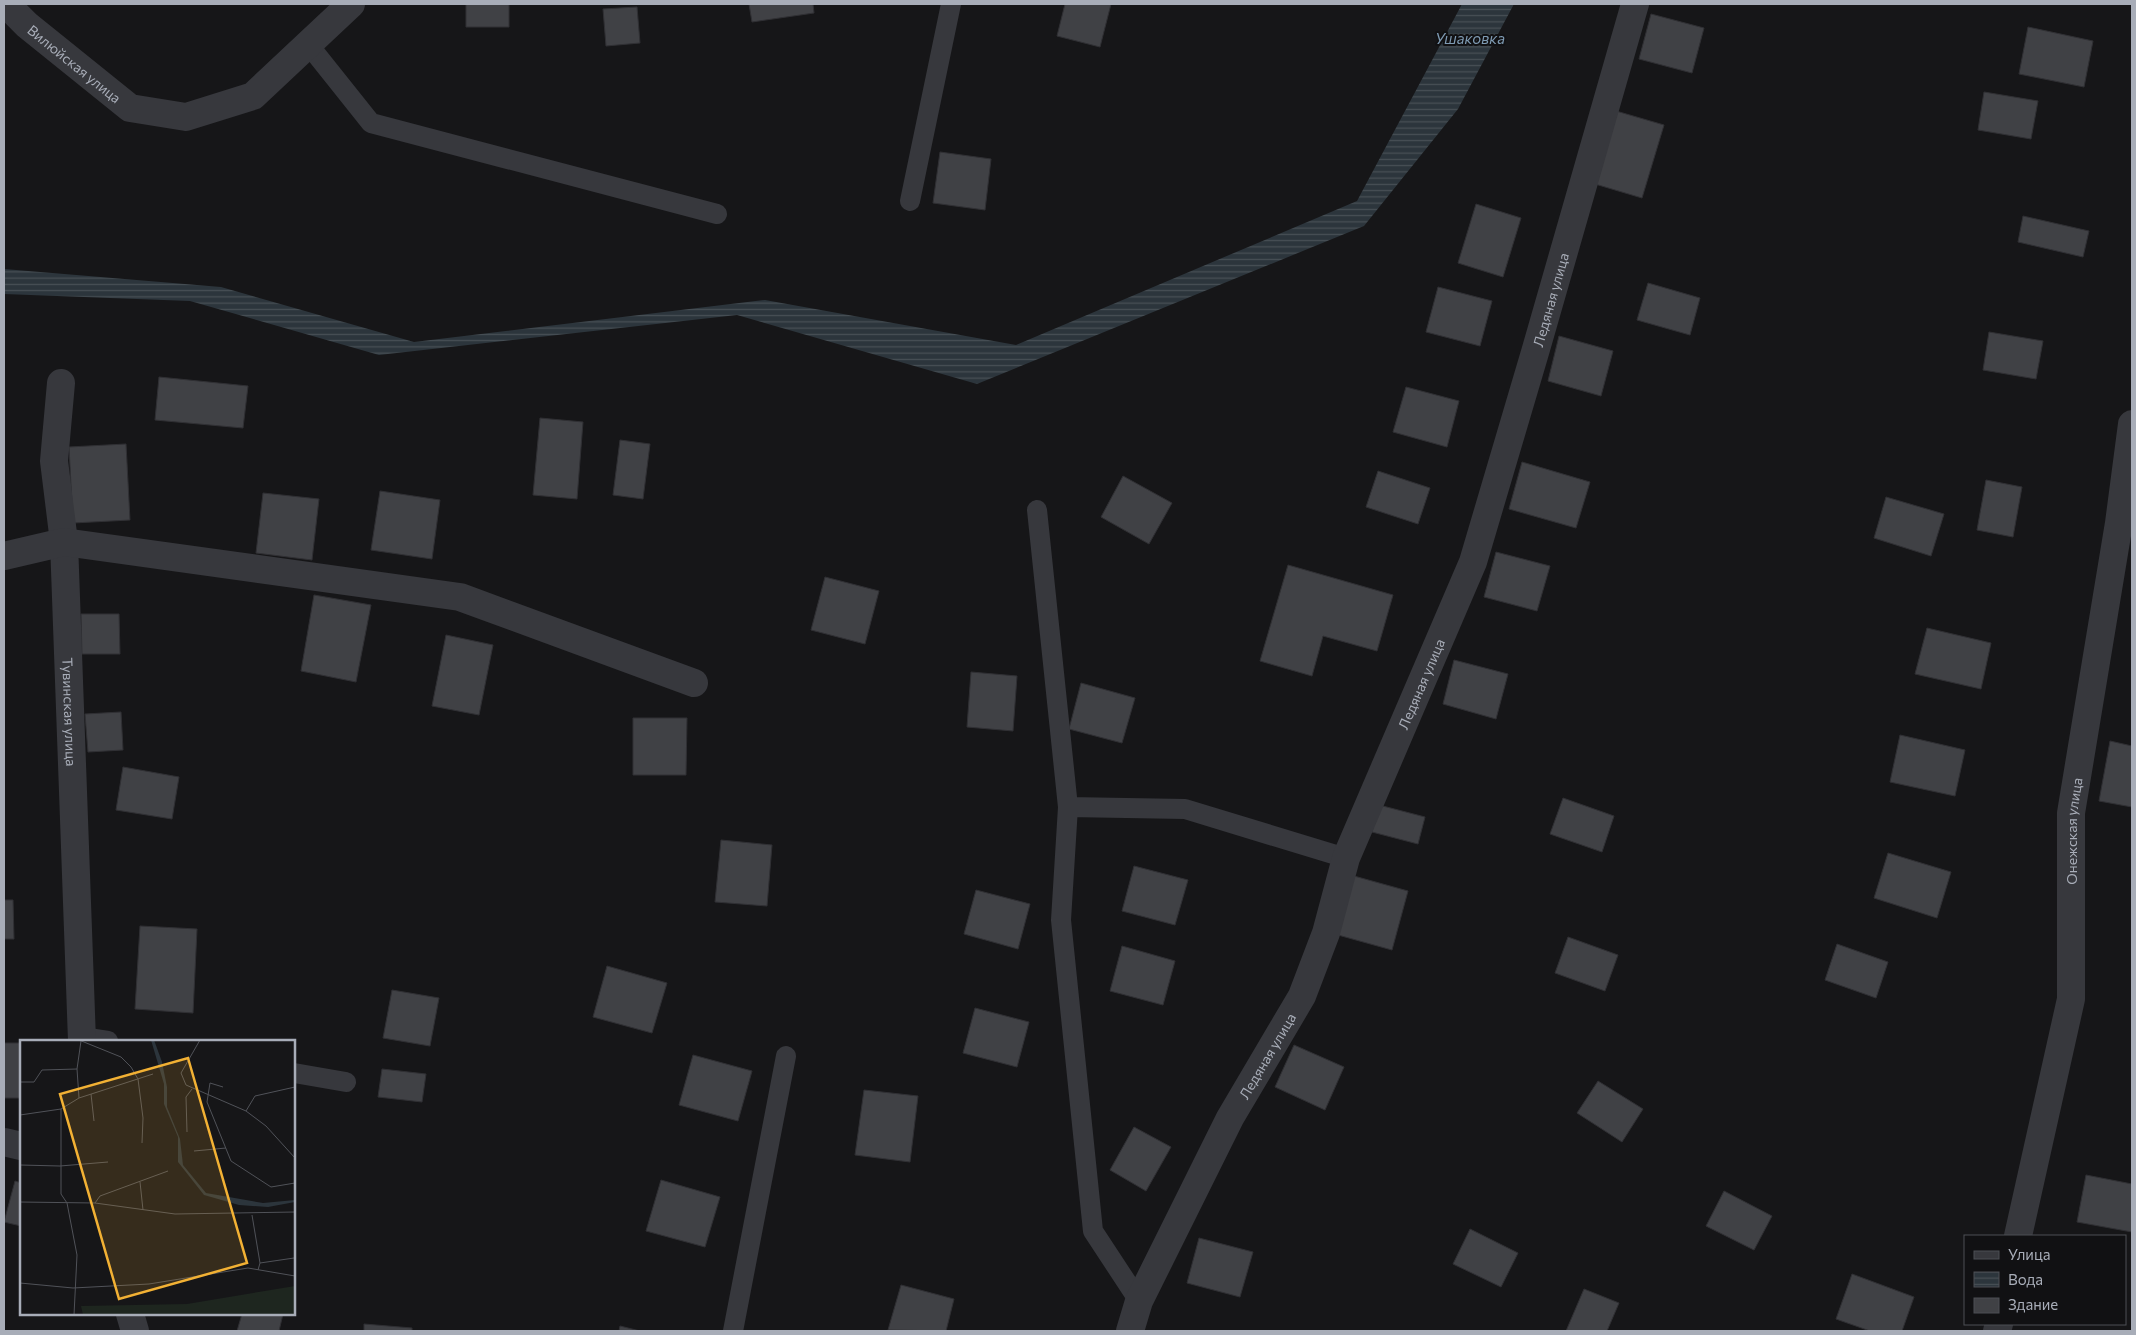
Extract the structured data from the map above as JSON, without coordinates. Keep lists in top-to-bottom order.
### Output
{
  "streets": {
    "street": [
      "Вилюйская улица",
      "Ледяная улица",
      "Тувинская улица",
      "Онежская улица"
    ]
  },
  "water": ["Ушаковка"],
  "legend": ["Улица", "Вода", "Здание"]
}
